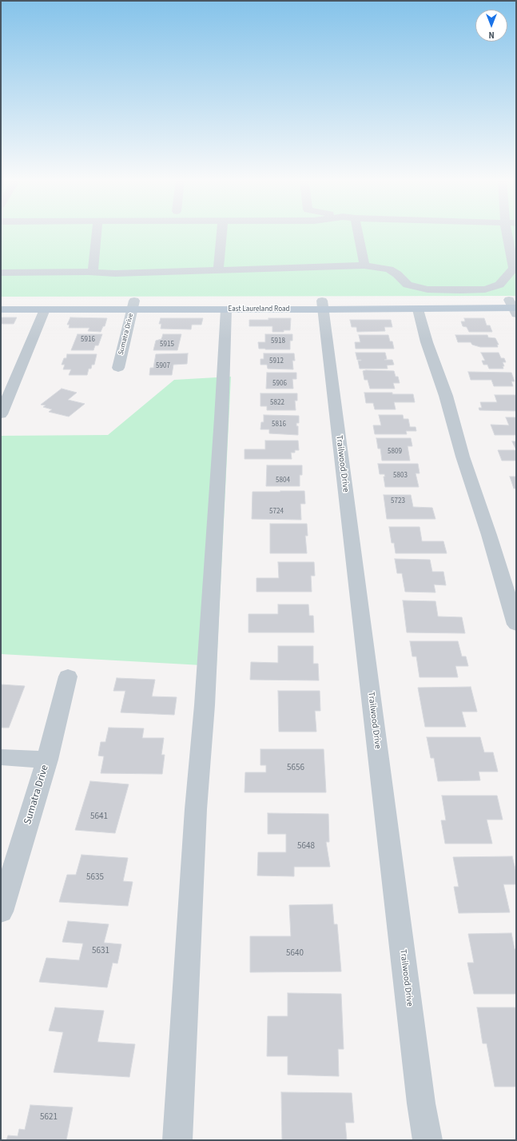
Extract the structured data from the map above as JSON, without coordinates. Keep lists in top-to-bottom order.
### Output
{
  "streets": {
    "main road": ["East Laureland Road"],
    "street": ["Sumatra Drive", "Trailwood Drive"]
  },
  "crossings": [
    ["East Laureland Road", "Sumatra Drive"],
    ["East Laureland Road", "Trailwood Drive"]
  ],
  "house_numbers": [
    "5916",
    "5918",
    "5915",
    "5912",
    "5907",
    "5906",
    "5822",
    "5816",
    "5809",
    "5803",
    "5804",
    "5723",
    "5724",
    "5656",
    "5641",
    "5648",
    "5635",
    "5631",
    "5640",
    "5621"
  ],
  "north": "bottom"
}
